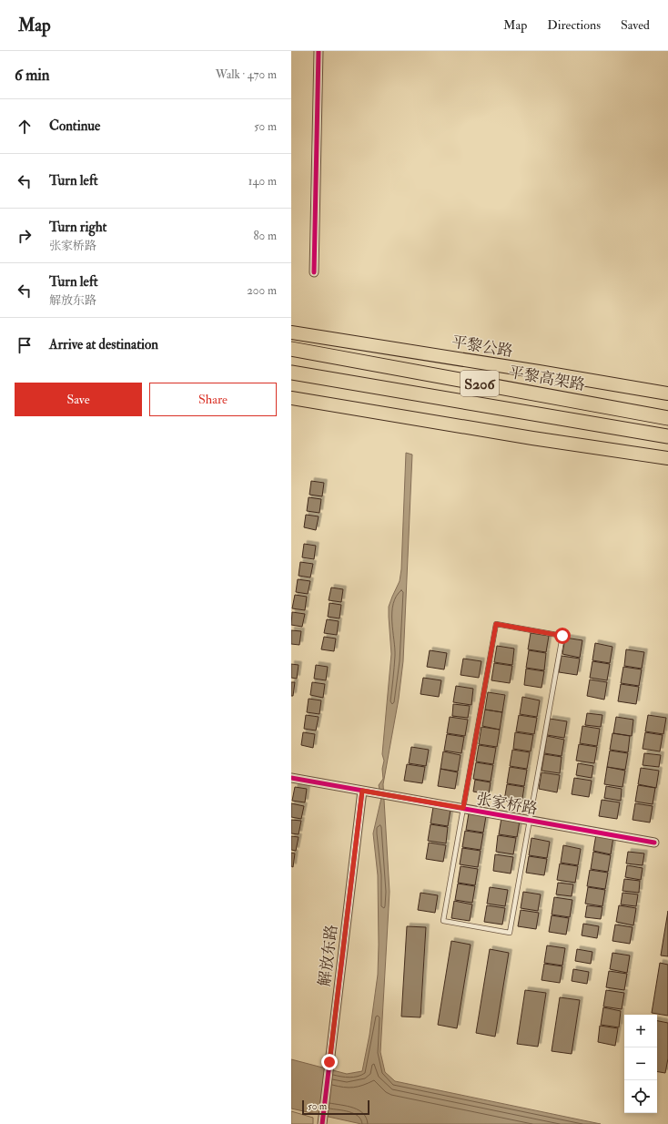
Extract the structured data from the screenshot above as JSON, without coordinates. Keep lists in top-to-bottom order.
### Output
{
  "streets": {
    "highway": ["平黎高架路", "S206"],
    "main road": ["平黎公路"],
    "street": ["张家桥路", "解放东路"]
  },
  "crossings": [
    ["张家桥路", "解放东路"]
  ],
  "scale_bar": "50 m",
  "page": {
    "header": "Map",
    "nav": ["Map", "Directions", "Saved"],
    "heading": ["6 min", "Walk · 470 m"],
    "list": [
      ["Continue", "50 m"],
      ["Turn left", "140 m"],
      ["Turn right", "张家桥路", "80 m"],
      ["Turn left", "解放东路", "200 m"],
      "Arrive at destination"
    ],
    "buttons": ["Save", "Share"],
    "map_buttons": ["+", "−"],
    "scale": "50 m"
  }
}
